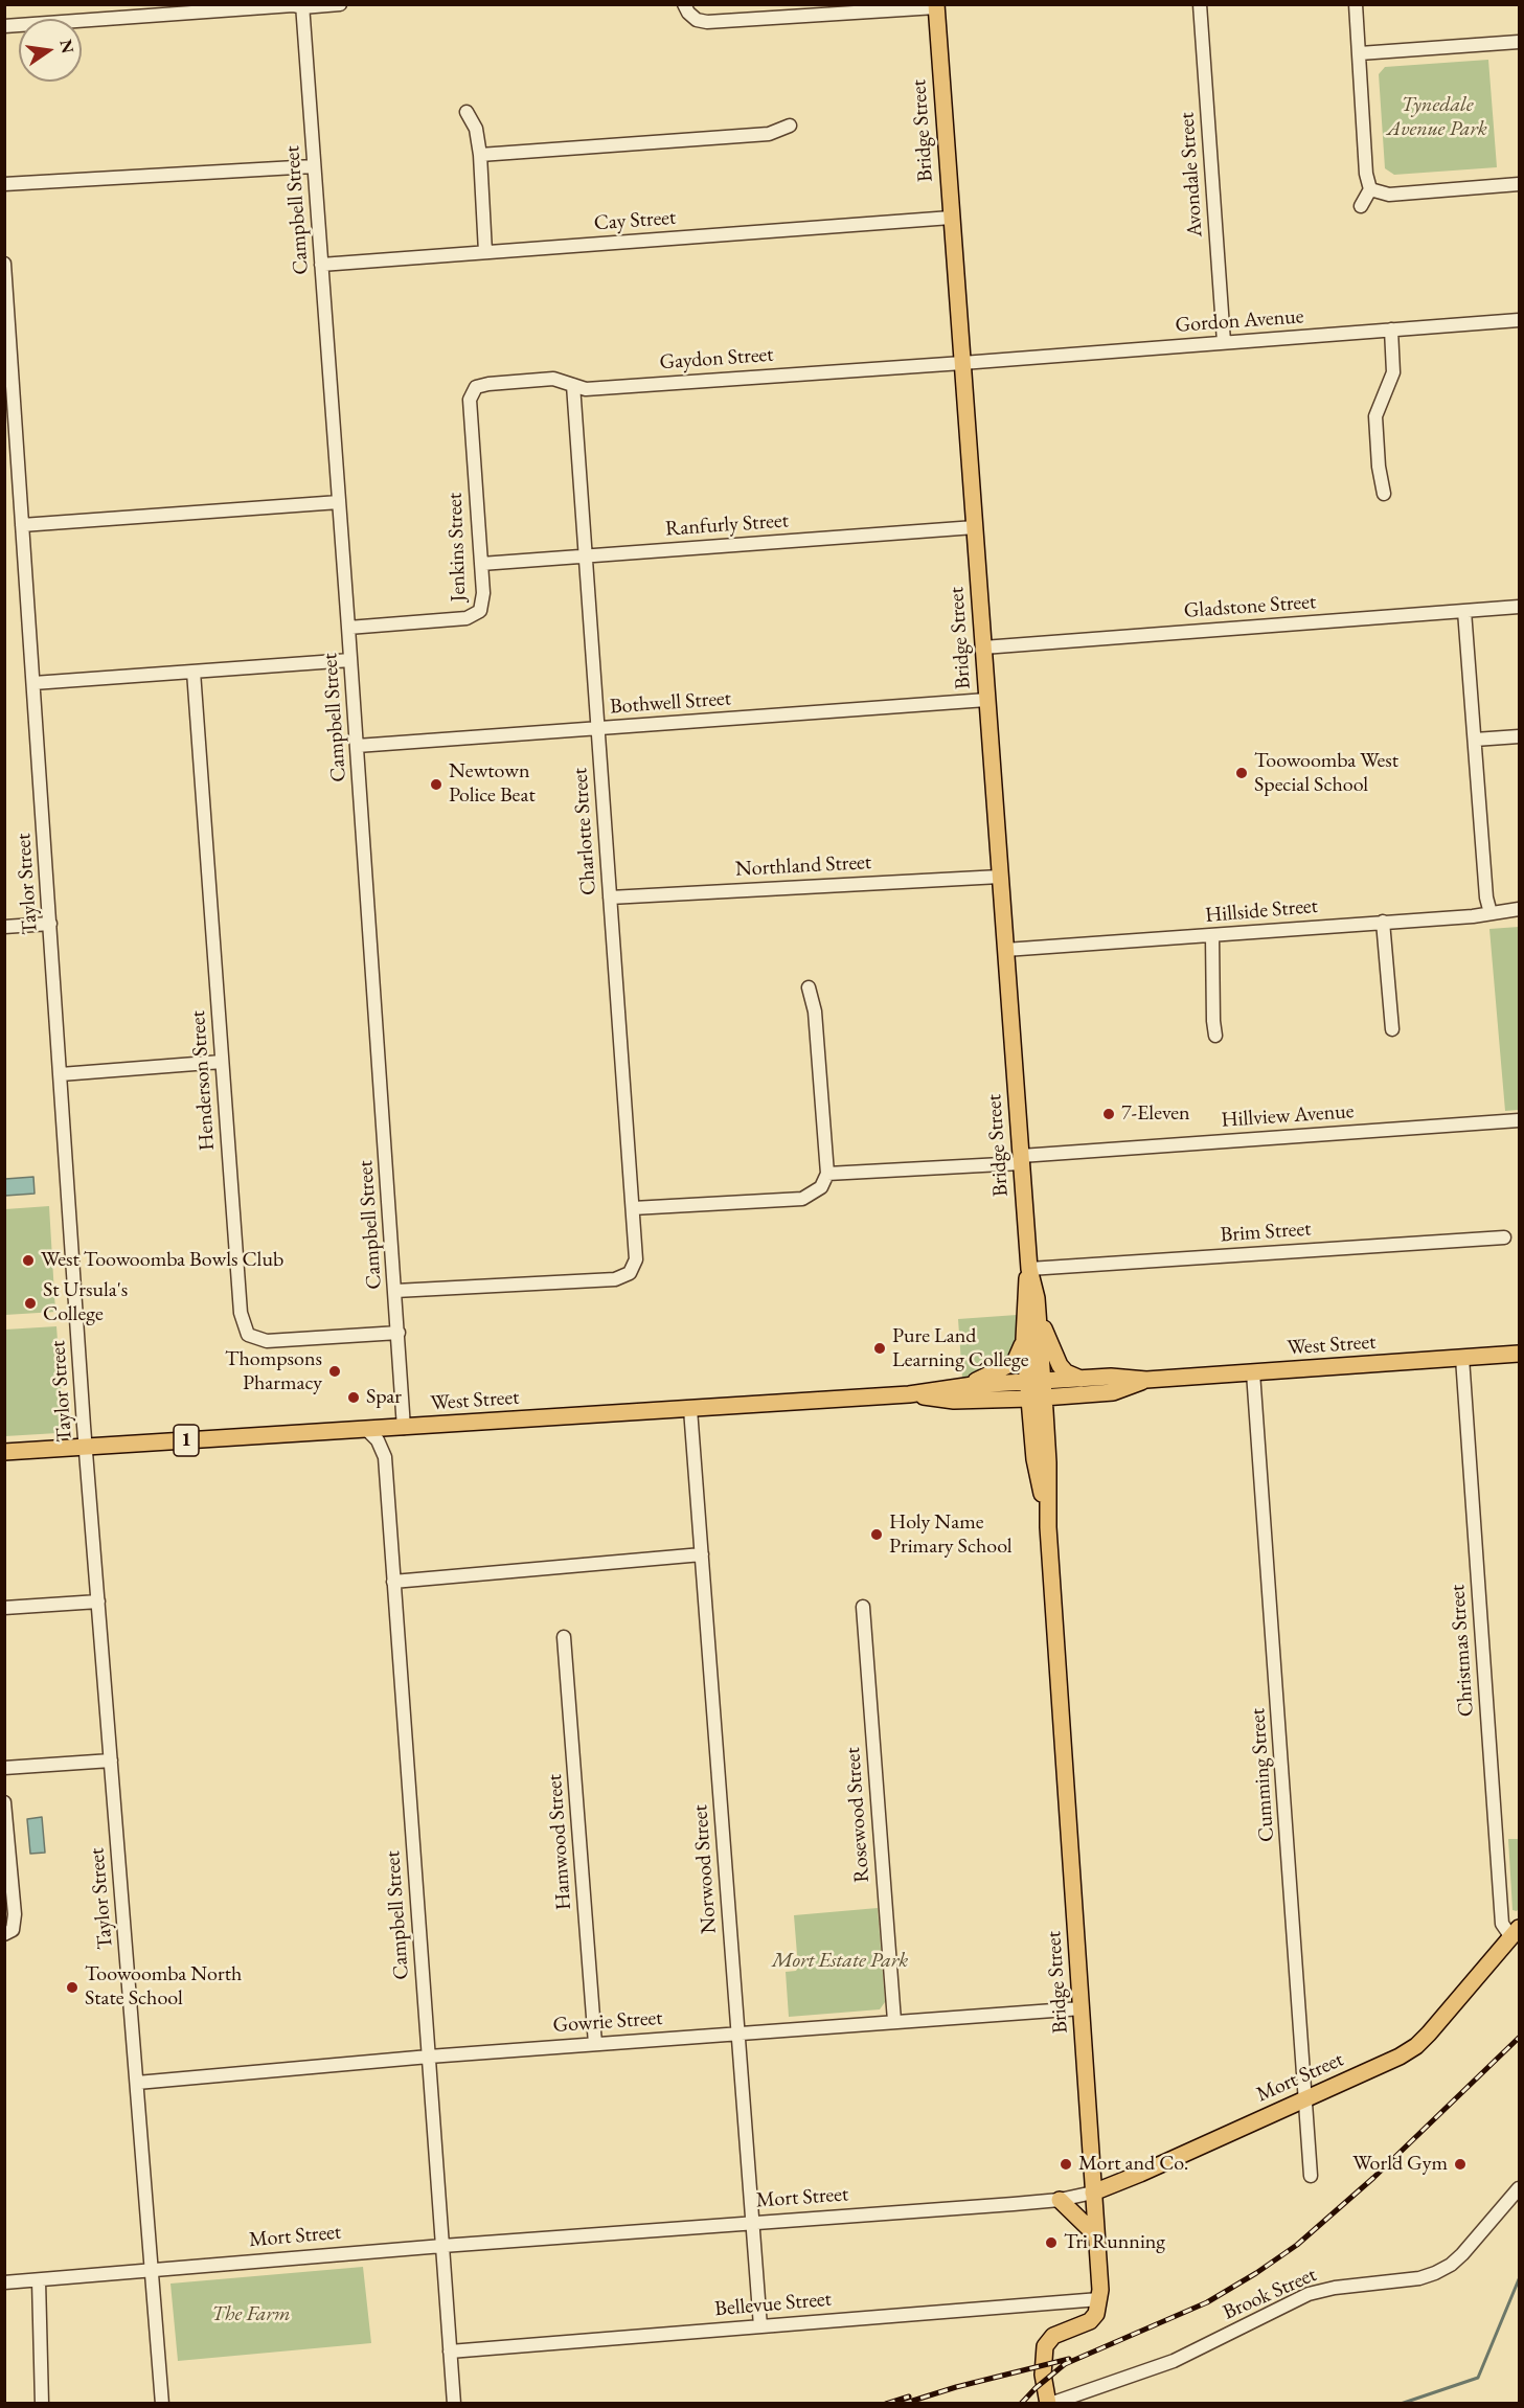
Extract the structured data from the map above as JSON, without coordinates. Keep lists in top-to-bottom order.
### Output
{
  "streets": {
    "main road": [
      "Bridge Street",
      "West Street",
      "1",
      "Mort Street"
    ],
    "street": [
      "Avondale Street",
      "Campbell Street",
      "Cay Street",
      "Gordon Avenue",
      "Gaydon Street",
      "Ranfurly Street",
      "Jenkins Street",
      "Gladstone Street",
      "Bothwell Street",
      "Charlotte Street",
      "Northland Street",
      "Taylor Street",
      "Hillside Street",
      "Henderson Street",
      "Hillview Avenue",
      "Brim Street",
      "Christmas Street",
      "Cumming Street",
      "Rosewood Street",
      "Hamwood Street",
      "Norwood Street",
      "Gowrie Street",
      "Brook Street",
      "Bellevue Street"
    ]
  },
  "crossings": [
    ["Bridge Street", "Cay Street"],
    ["Bridge Street", "Gordon Avenue"],
    ["Bridge Street", "Gaydon Street"],
    ["Bridge Street", "Ranfurly Street"],
    ["Bridge Street", "Gladstone Street"],
    ["Bridge Street", "Bothwell Street"],
    ["Bridge Street", "Northland Street"],
    ["Bridge Street", "Hillside Street"],
    ["Bridge Street", "Hillview Avenue"],
    ["Bridge Street", "Brim Street"],
    ["Bridge Street", "West Street"],
    ["Bridge Street", "Gowrie Street"],
    ["Bridge Street", "Mort Street"],
    ["Bridge Street", "Bellevue Street"],
    ["Avondale Street", "Gordon Avenue"],
    ["Campbell Street", "Cay Street"],
    ["Campbell Street", "Jenkins Street"],
    ["Campbell Street", "Bothwell Street"],
    ["Campbell Street", "Charlotte Street"],
    ["Campbell Street", "Henderson Street"],
    ["Campbell Street", "West Street"],
    ["Campbell Street", "Gowrie Street"],
    ["Campbell Street", "Mort Street"],
    ["Campbell Street", "Bellevue Street"],
    ["Gordon Avenue", "Gaydon Street"],
    ["Gaydon Street", "Jenkins Street"],
    ["Gaydon Street", "Charlotte Street"],
    ["Ranfurly Street", "Jenkins Street"],
    ["Ranfurly Street", "Charlotte Street"],
    ["Bothwell Street", "Charlotte Street"],
    ["Charlotte Street", "Northland Street"],
    ["Taylor Street", "West Street"],
    ["Taylor Street", "Gowrie Street"],
    ["Taylor Street", "Mort Street"],
    ["West Street", "Christmas Street"],
    ["West Street", "Cumming Street"],
    ["West Street", "Norwood Street"],
    ["Christmas Street", "Mort Street"],
    ["Cumming Street", "Mort Street"],
    ["Rosewood Street", "Gowrie Street"],
    ["Hamwood Street", "Gowrie Street"],
    ["Norwood Street", "Gowrie Street"],
    ["Norwood Street", "Mort Street"],
    ["Norwood Street", "Bellevue Street"]
  ],
  "parks": ["Tynedale Avenue Park", "Mort Estate Park", "The Farm"],
  "places": [
    "Toowoomba West Special School",
    "Newtown Police Beat",
    "7-Eleven",
    "West Toowoomba Bowls Club",
    "St Ursula's College",
    "Pure Land Learning College",
    "Thompsons Pharmacy",
    "Spar",
    "Holy Name Primary School",
    "Toowoomba North State School",
    "Mort and Co.",
    "World Gym",
    "Tri Running"
  ],
  "north": "right"
}
